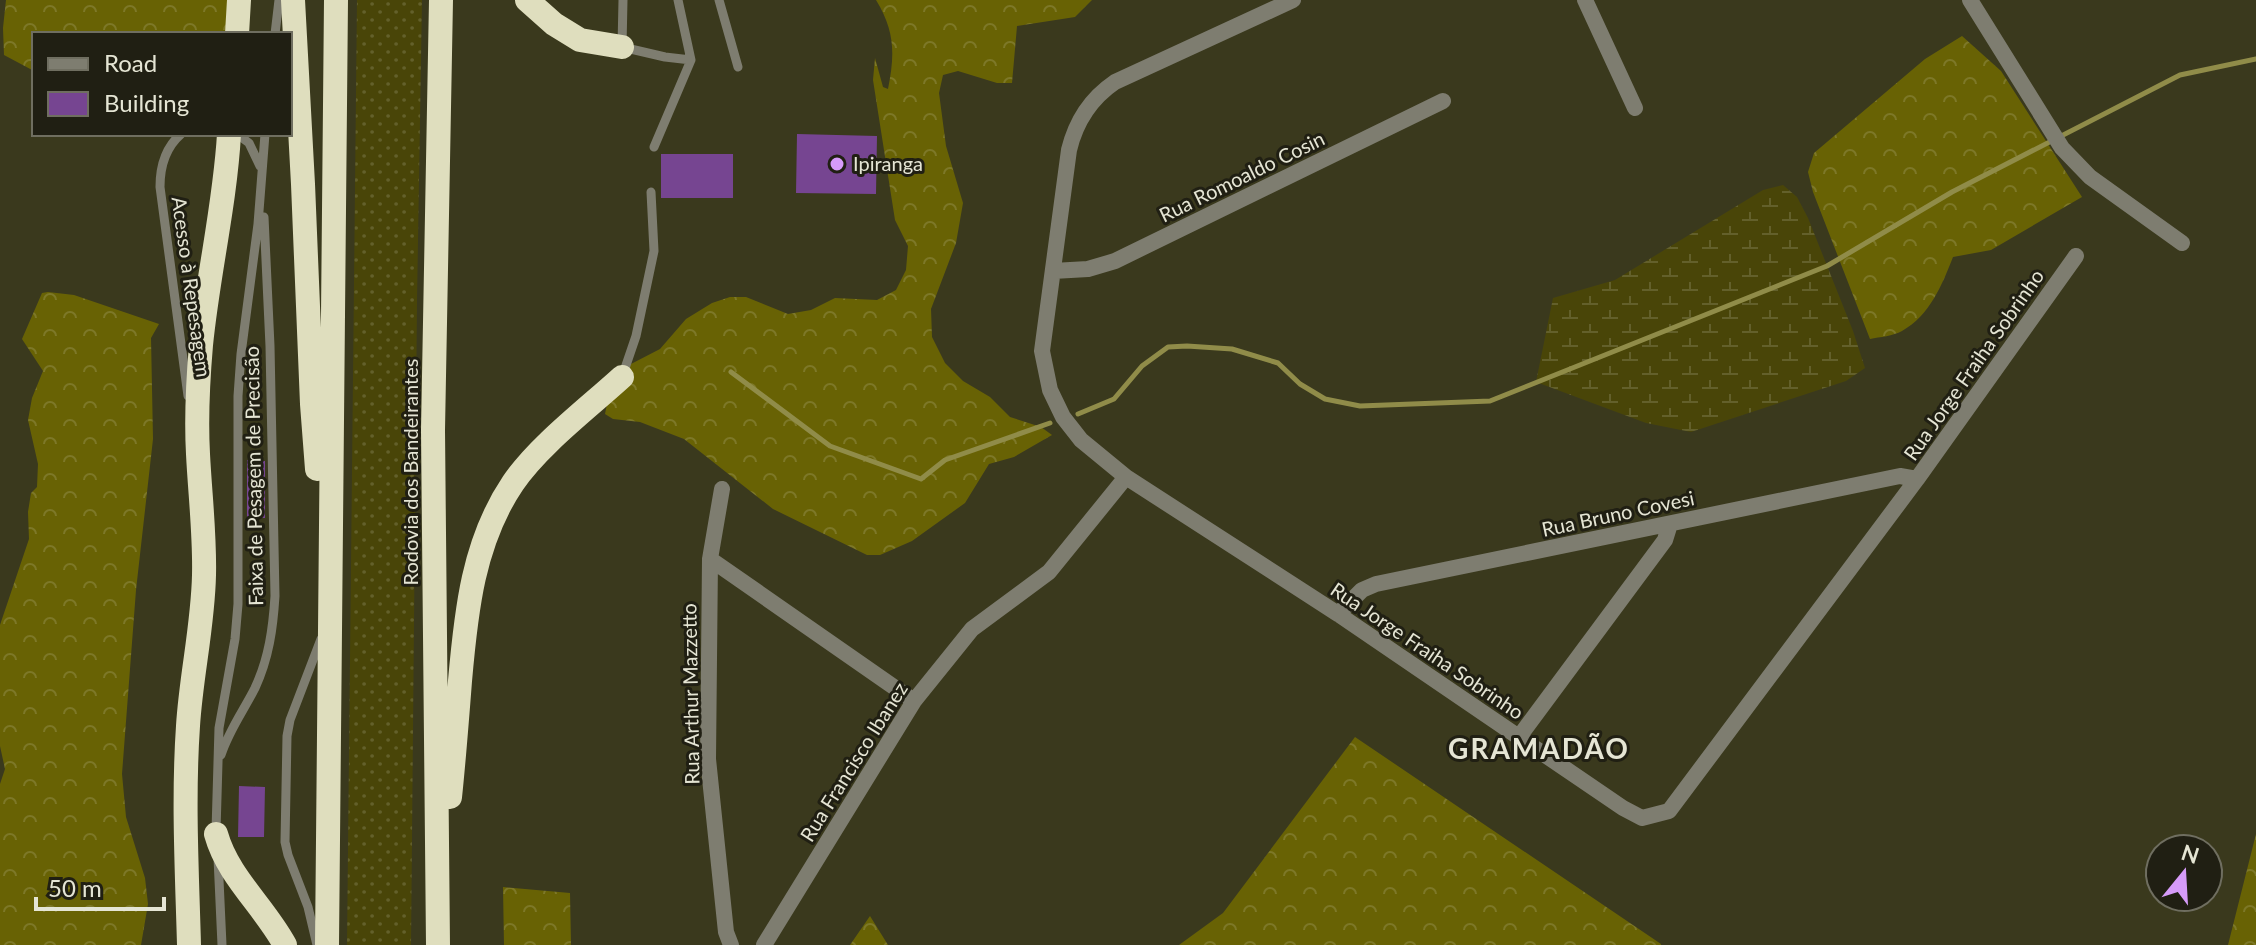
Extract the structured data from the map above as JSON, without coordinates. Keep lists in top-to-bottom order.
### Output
{
  "streets": {
    "highway": ["Rodovia dos Bandeirantes"],
    "street": [
      "Rua Romoaldo Cosin",
      "Rua Jorge Fraiha Sobrinho",
      "Rua Bruno Covesi",
      "Rua Arthur Mazzetto",
      "Rua Francisco Ibanez"
    ],
    "lane": ["Acesso à Repesagem", "Faixa de Pesagem de Precisão"]
  },
  "crossings": [
    ["Rua Romoaldo Cosin", "Rua Jorge Fraiha Sobrinho"],
    ["Rua Jorge Fraiha Sobrinho", "Rua Bruno Covesi"],
    ["Rua Jorge Fraiha Sobrinho", "Rua Francisco Ibanez"]
  ],
  "districts": ["GRAMADÃO"],
  "places": ["Ipiranga"],
  "legend": ["Road", "Building"],
  "scale_bar": "50 m",
  "north": "top"
}
